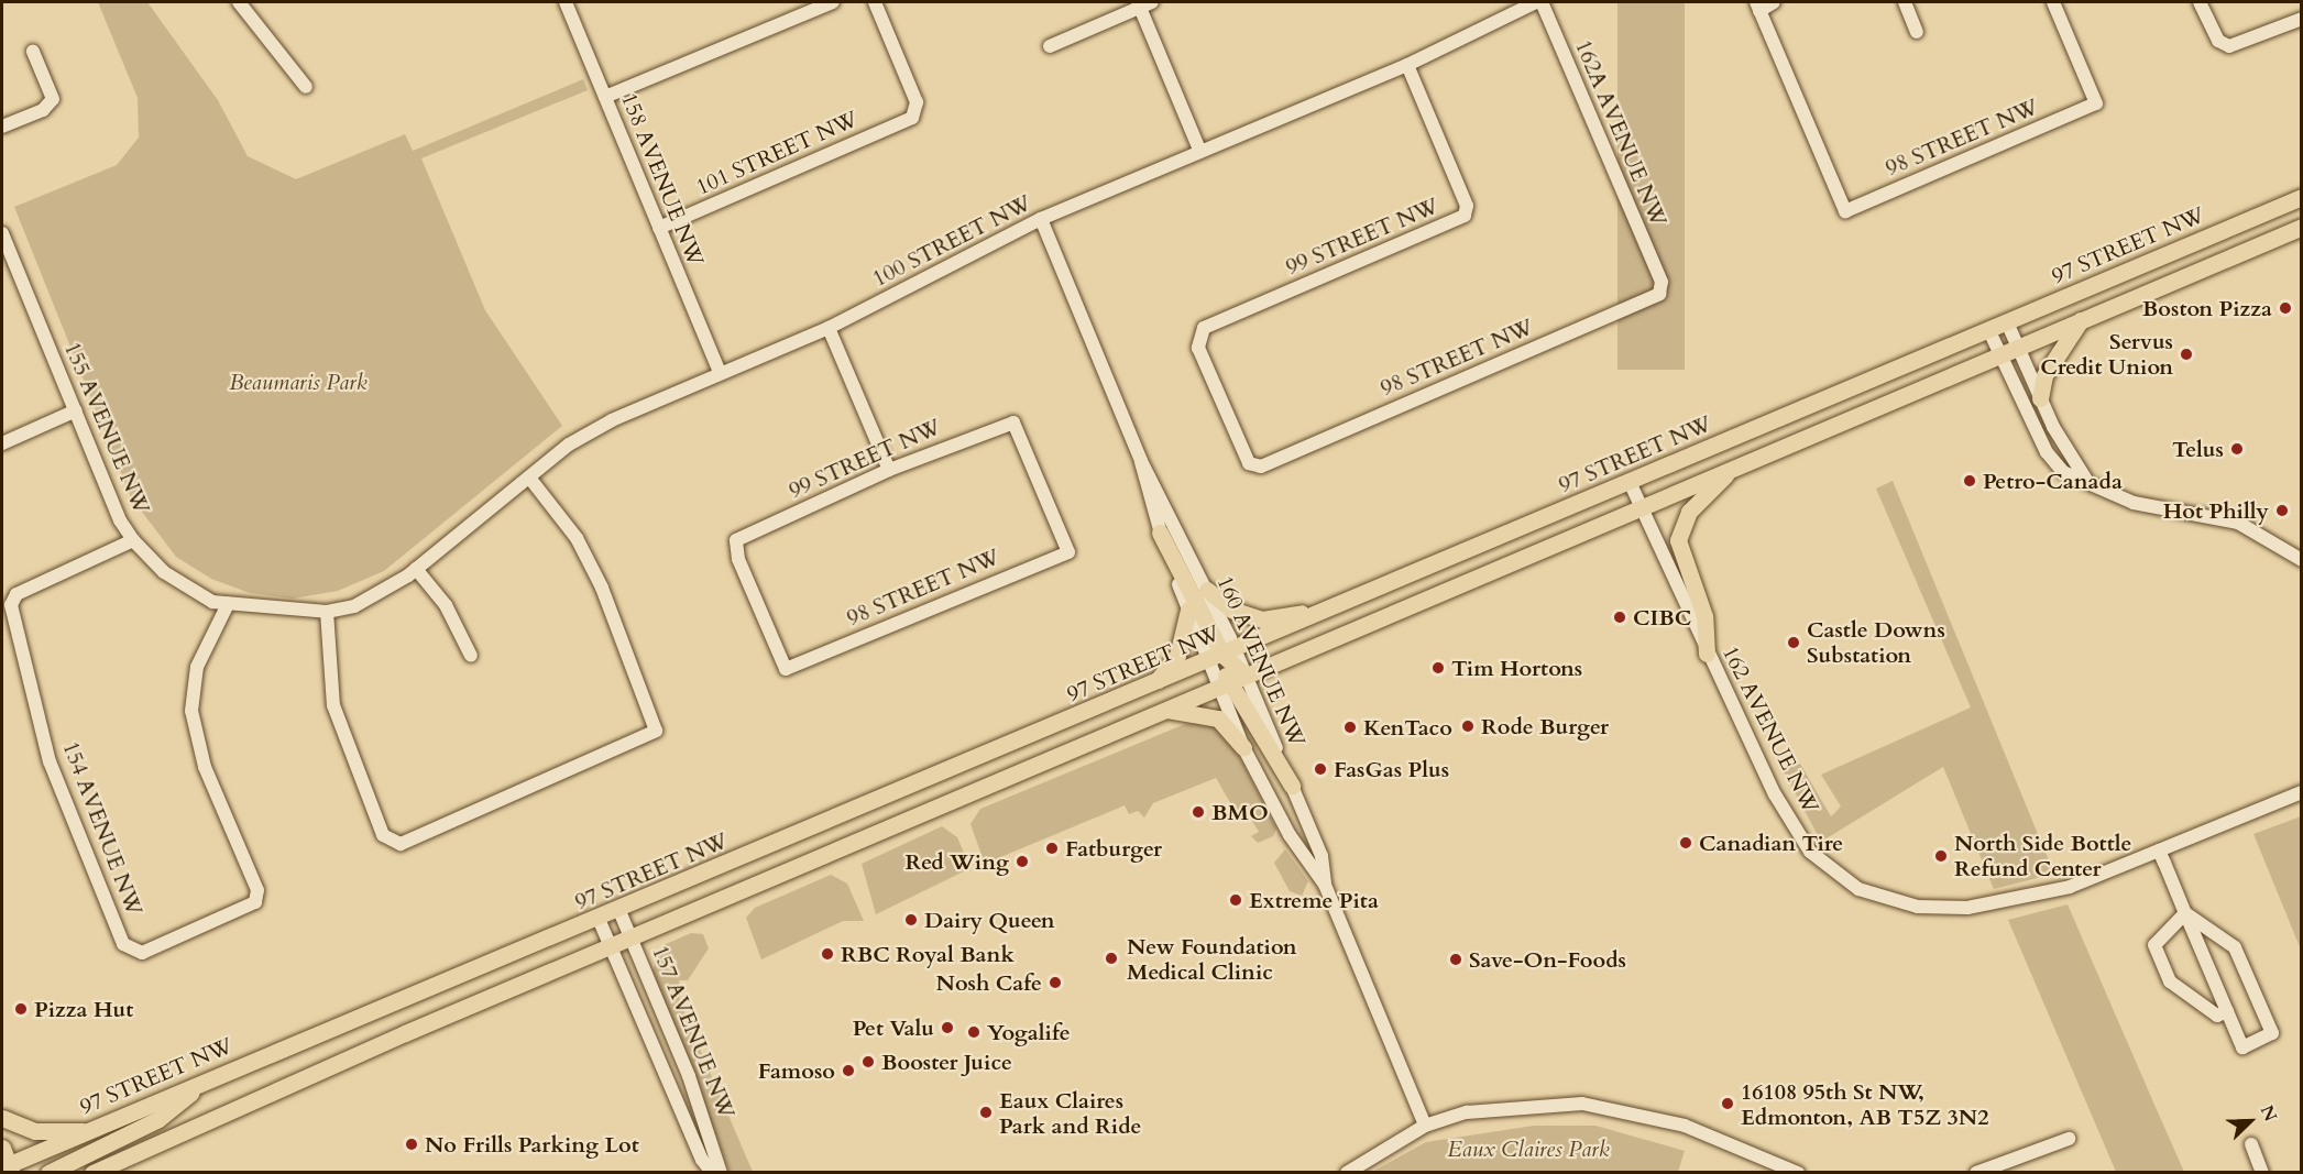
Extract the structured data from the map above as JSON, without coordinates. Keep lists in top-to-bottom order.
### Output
{
  "streets": {
    "main road": ["97 STREET NW"],
    "street": [
      "162A AVENUE NW",
      "98 STREET NW",
      "101 STREET NW",
      "158 AVENUE NW",
      "99 STREET NW",
      "100 STREET NW",
      "155 AVENUE NW",
      "160 AVENUE NW",
      "162 AVENUE NW",
      "154 AVENUE NW",
      "157 AVENUE NW"
    ]
  },
  "crossings": [
    ["162A AVENUE NW", "98 STREET NW"],
    ["98 STREET NW", "99 STREET NW"],
    ["101 STREET NW", "158 AVENUE NW"],
    ["158 AVENUE NW", "100 STREET NW"],
    ["99 STREET NW", "100 STREET NW"],
    ["100 STREET NW", "155 AVENUE NW"],
    ["100 STREET NW", "160 AVENUE NW"],
    ["100 STREET NW", "154 AVENUE NW"],
    ["97 STREET NW", "160 AVENUE NW"],
    ["97 STREET NW", "162 AVENUE NW"],
    ["97 STREET NW", "157 AVENUE NW"],
    ["155 AVENUE NW", "154 AVENUE NW"]
  ],
  "parks": ["Beaumaris Park", "Eaux Claires Park"],
  "places": [
    "Boston Pizza",
    "Servus Credit Union",
    "Telus",
    "Petro-Canada",
    "Hot Philly",
    "CIBC",
    "Castle Downs Substation",
    "Tim Hortons",
    "Rode Burger",
    "KenTaco",
    "FasGas Plus",
    "BMO",
    "Canadian Tire",
    "Fatburger",
    "North Side Bottle Refund Center",
    "Red Wing",
    "Extreme Pita",
    "Dairy Queen",
    "RBC Royal Bank",
    "New Foundation Medical Clinic",
    "Save-On-Foods",
    "Nosh Cafe",
    "Pizza Hut",
    "Pet Valu",
    "Yogalife",
    "Booster Juice",
    "Famoso",
    "16108 95th St NW, Edmonton, AB T5Z 3N2",
    "Eaux Claires Park and Ride",
    "No Frills Parking Lot"
  ],
  "north": "top right"
}
